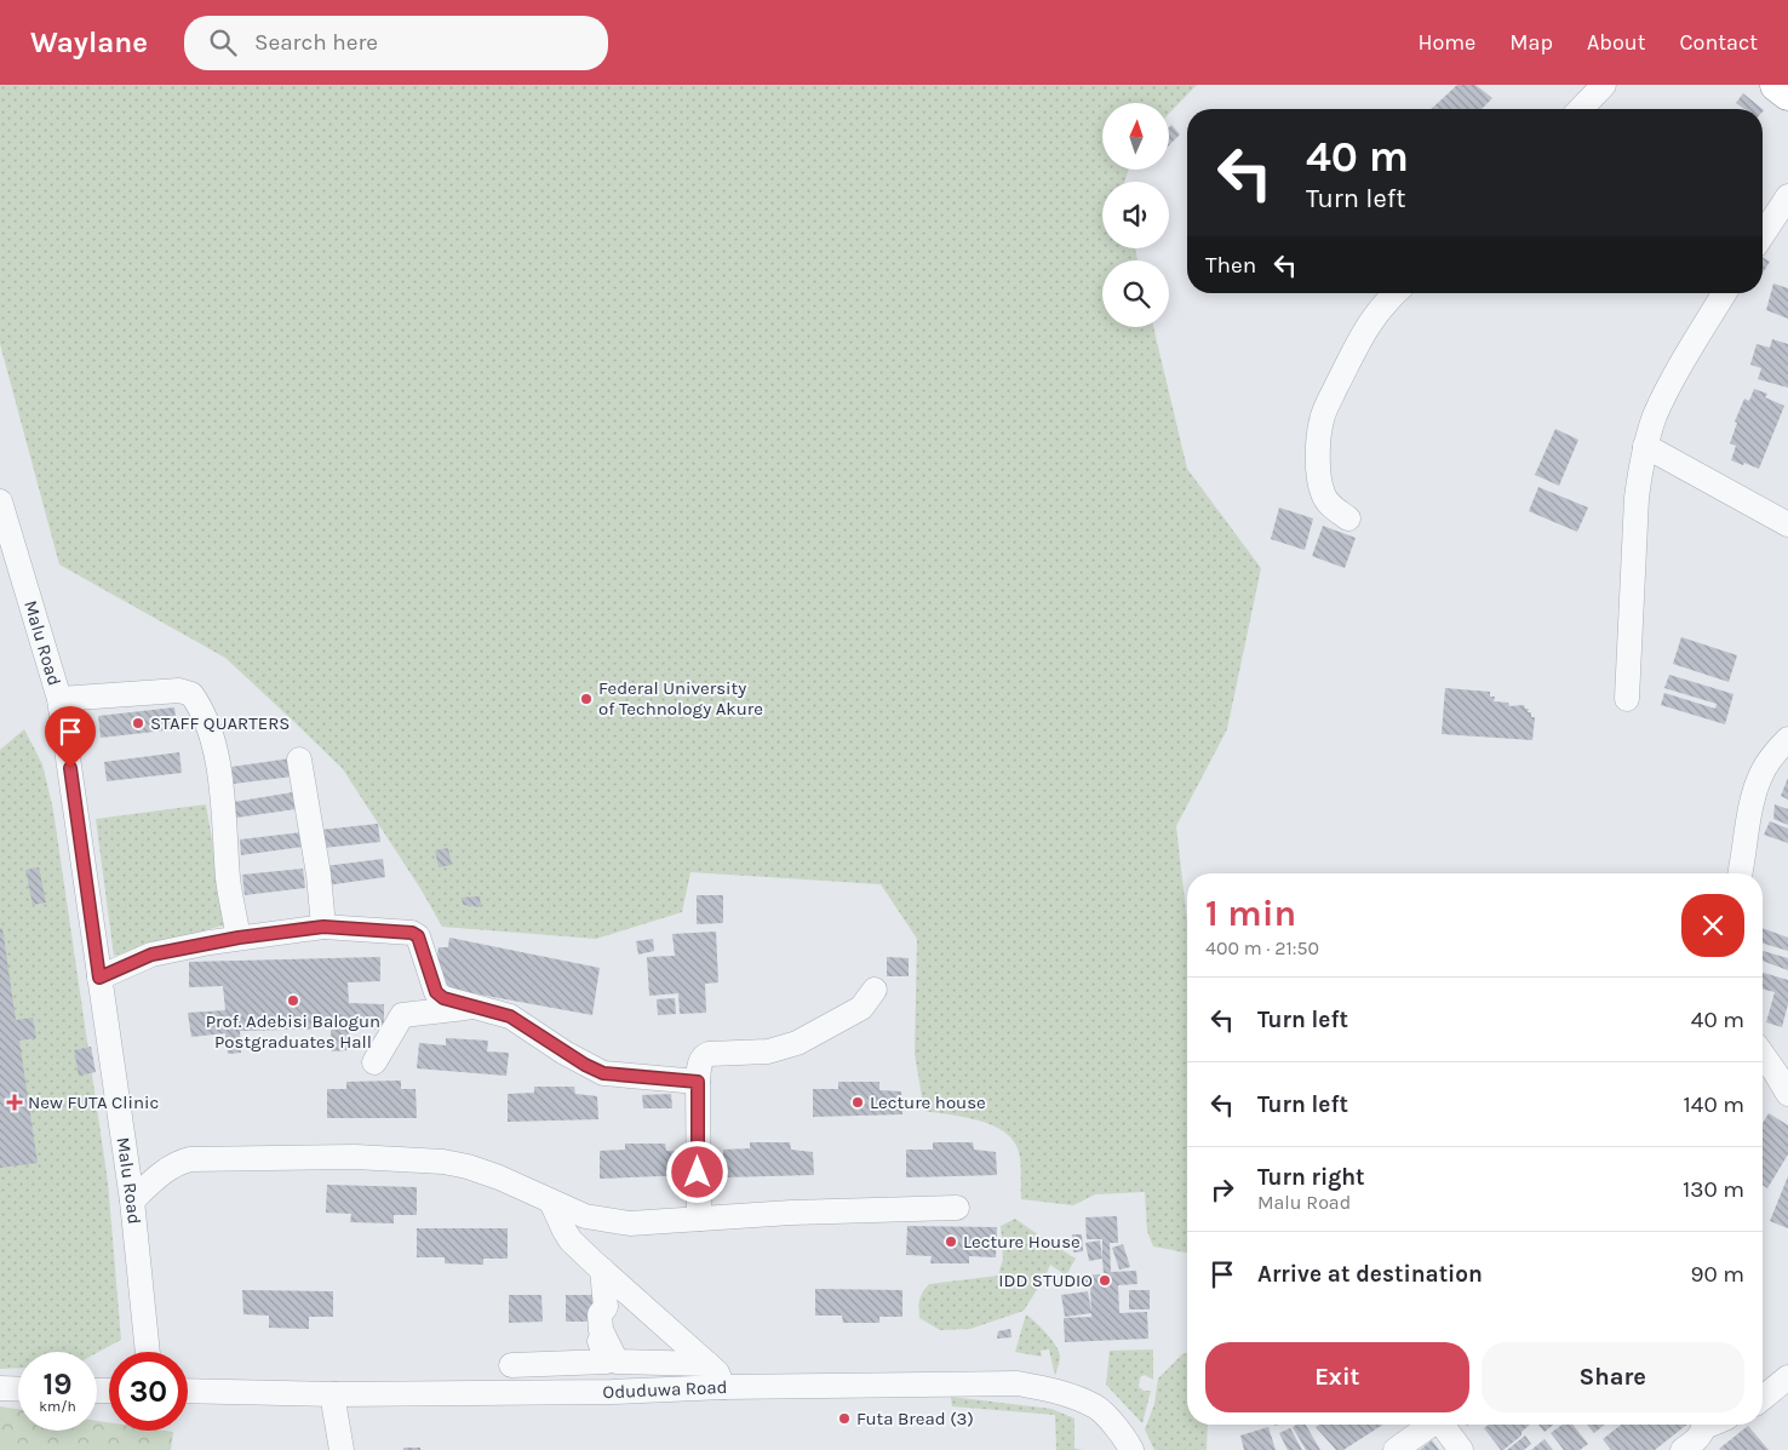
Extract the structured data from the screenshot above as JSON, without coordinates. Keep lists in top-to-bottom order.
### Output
{
  "streets": {
    "street": ["Malu Road", "Oduduwa Road"]
  },
  "places": {
    "other": [
      "Federal University of Technology Akure",
      "STAFF QUARTERS",
      "Prof. Adebisi Balogun Postgraduates Hall",
      "Lecture house",
      "Lecture House",
      "IDD STUDIO",
      "Futa Bread (3)"
    ],
    "health": ["New FUTA Clinic"]
  },
  "north": "top",
  "page": {
    "header": "Waylane",
    "search": "Search here",
    "nav": [
      "Home",
      "Map",
      "About",
      "Contact"
    ],
    "turn": ["40 m", "Turn left"],
    "then": "Then",
    "heading": ["1 min", "400 m · 21:50"],
    "list": [
      {
        "name": "Turn left",
        "value": "40 m"
      },
      {
        "name": "Turn left",
        "value": "140 m"
      },
      {
        "name": "Turn right",
        "note": "Malu Road",
        "value": "130 m"
      },
      {
        "name": "Arrive at destination",
        "value": "90 m"
      }
    ],
    "buttons": ["Exit", "Share"],
    "speed": "19 km/h",
    "limit": "30"
  }
}
